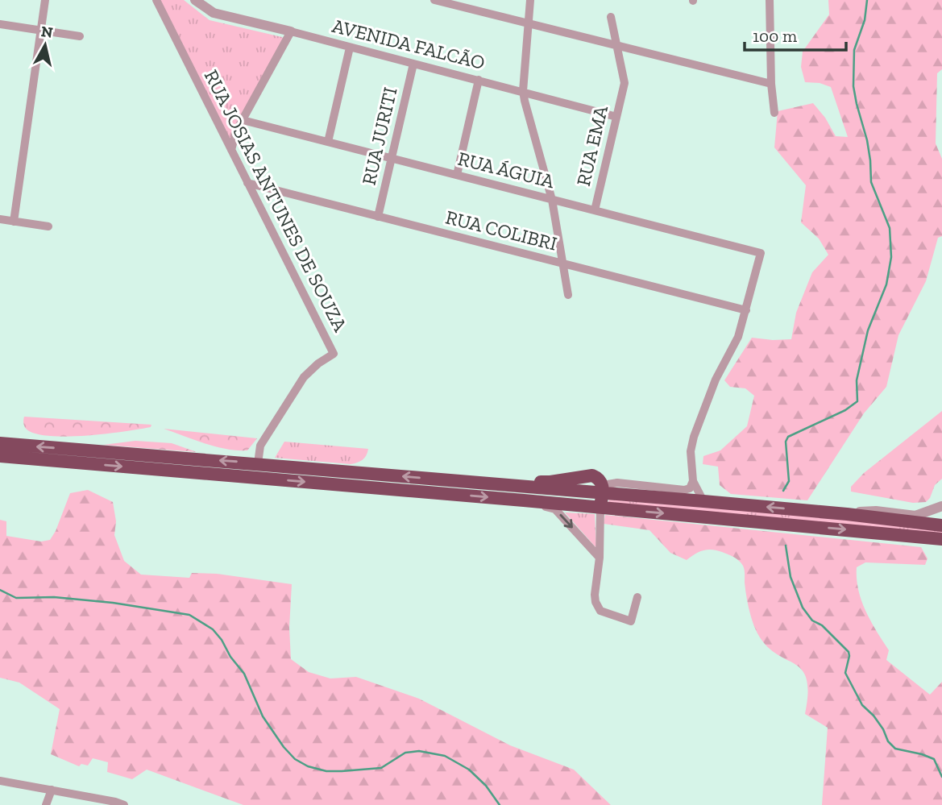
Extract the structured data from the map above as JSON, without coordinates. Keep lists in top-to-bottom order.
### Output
{
  "streets": {
    "street": [
      "AVENIDA FALCÃO",
      "RUA JURITI",
      "RUA EMA",
      "RUA ÁGUIA",
      "RUA JOSIAS ANTUNES DE SOUZA",
      "RUA COLIBRI"
    ]
  },
  "crossings": [
    ["AVENIDA FALCÃO", "RUA JURITI"],
    ["AVENIDA FALCÃO", "RUA EMA"],
    ["RUA JURITI", "RUA ÁGUIA"],
    ["RUA JURITI", "RUA COLIBRI"],
    ["RUA EMA", "RUA ÁGUIA"],
    ["RUA ÁGUIA", "RUA COLIBRI"],
    ["RUA JOSIAS ANTUNES DE SOUZA", "RUA COLIBRI"]
  ],
  "scale_bar": "100 m",
  "north": "top"
}
